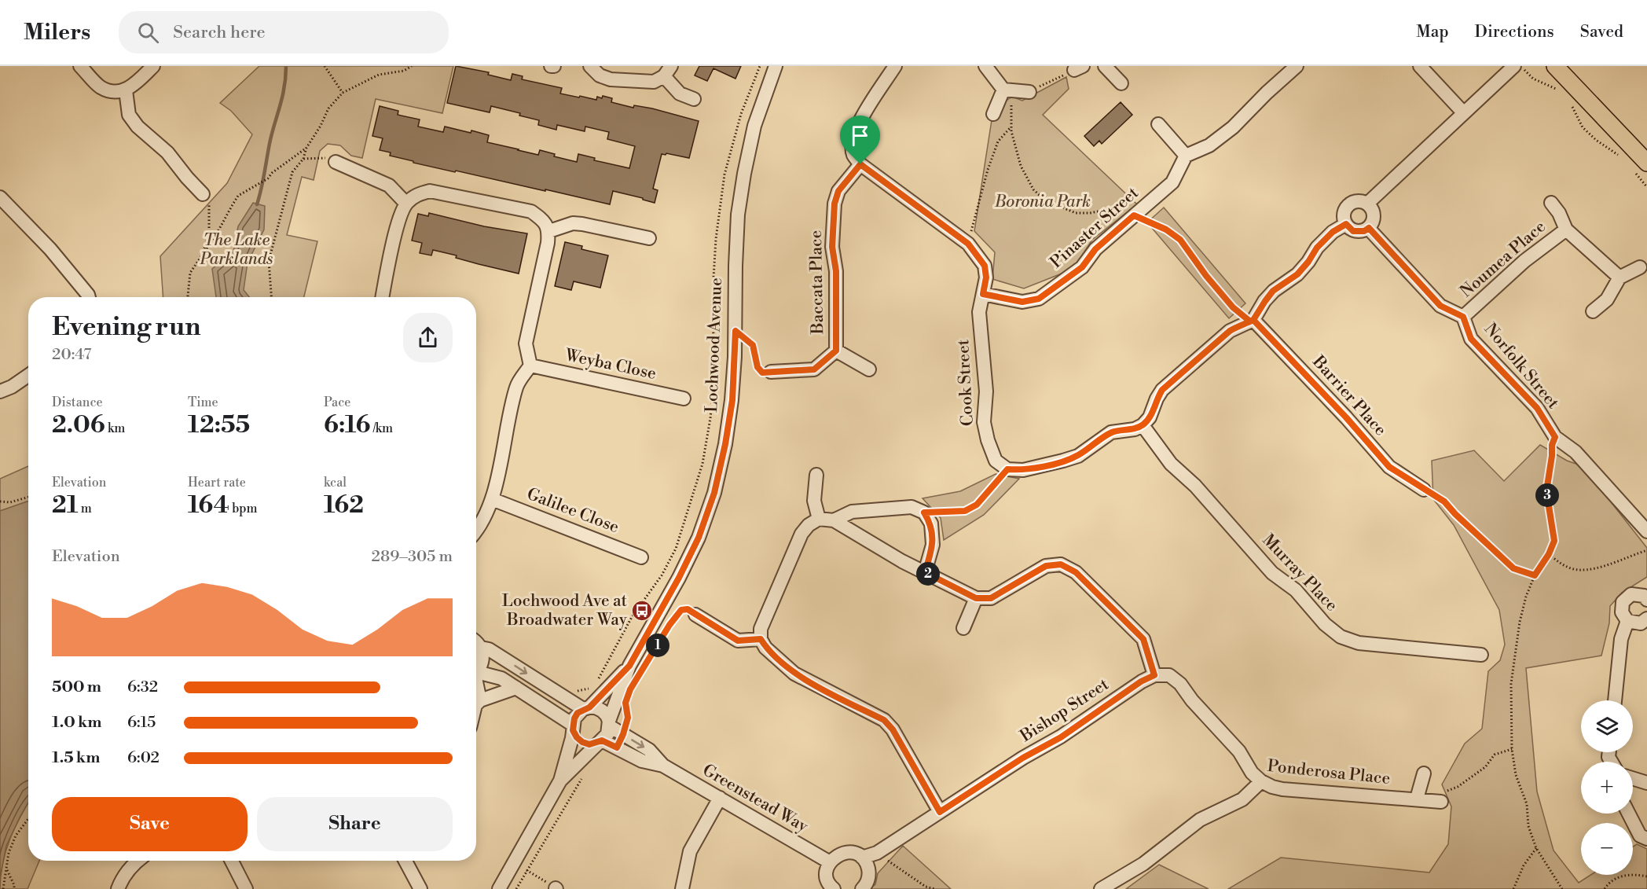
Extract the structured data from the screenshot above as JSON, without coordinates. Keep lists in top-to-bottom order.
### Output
{
  "streets": {
    "street": [
      "Pinaster Street",
      "Noumea Place",
      "Baccata Place",
      "Lochwood Avenue",
      "Weyba Close",
      "Norfolk Street",
      "Cook Street",
      "Barrier Place",
      "Galilee Close",
      "Murray Place",
      "Bishop Street",
      "Ponderosa Place",
      "Greenstead Way"
    ]
  },
  "crossings": [
    ["Pinaster Street", "Cook Street"],
    ["Noumea Place", "Norfolk Street"],
    ["Baccata Place", "Cook Street"],
    ["Lochwood Avenue", "Greenstead Way"]
  ],
  "parks": ["Boronia Park", "The Lake Parklands"],
  "places": {
    "bus stop": ["Lochwood Ave at Broadwater Way"]
  },
  "page": {
    "header": "Milers",
    "search": "Search here",
    "nav": ["Map", "Directions", "Saved"],
    "heading": ["Evening run", "20:47"],
    "stats": [
      ["Distance", "2.06 km"],
      ["Time", "12:55"],
      ["Pace", "6:16 /km"],
      ["Elevation", "21 m"],
      ["Heart rate", "164 bpm"],
      ["kcal", "162"]
    ],
    "pins": ["3", "2", "1"],
    "chart": ["Elevation", "289–305 m"],
    "list": [
      {
        "name": "500 m",
        "note": "6:32"
      },
      {
        "name": "1.0 km",
        "note": "6:15"
      },
      {
        "name": "1.5 km",
        "note": "6:02"
      }
    ],
    "map_buttons": ["+", "−"],
    "buttons": ["Save", "Share"]
  }
}
